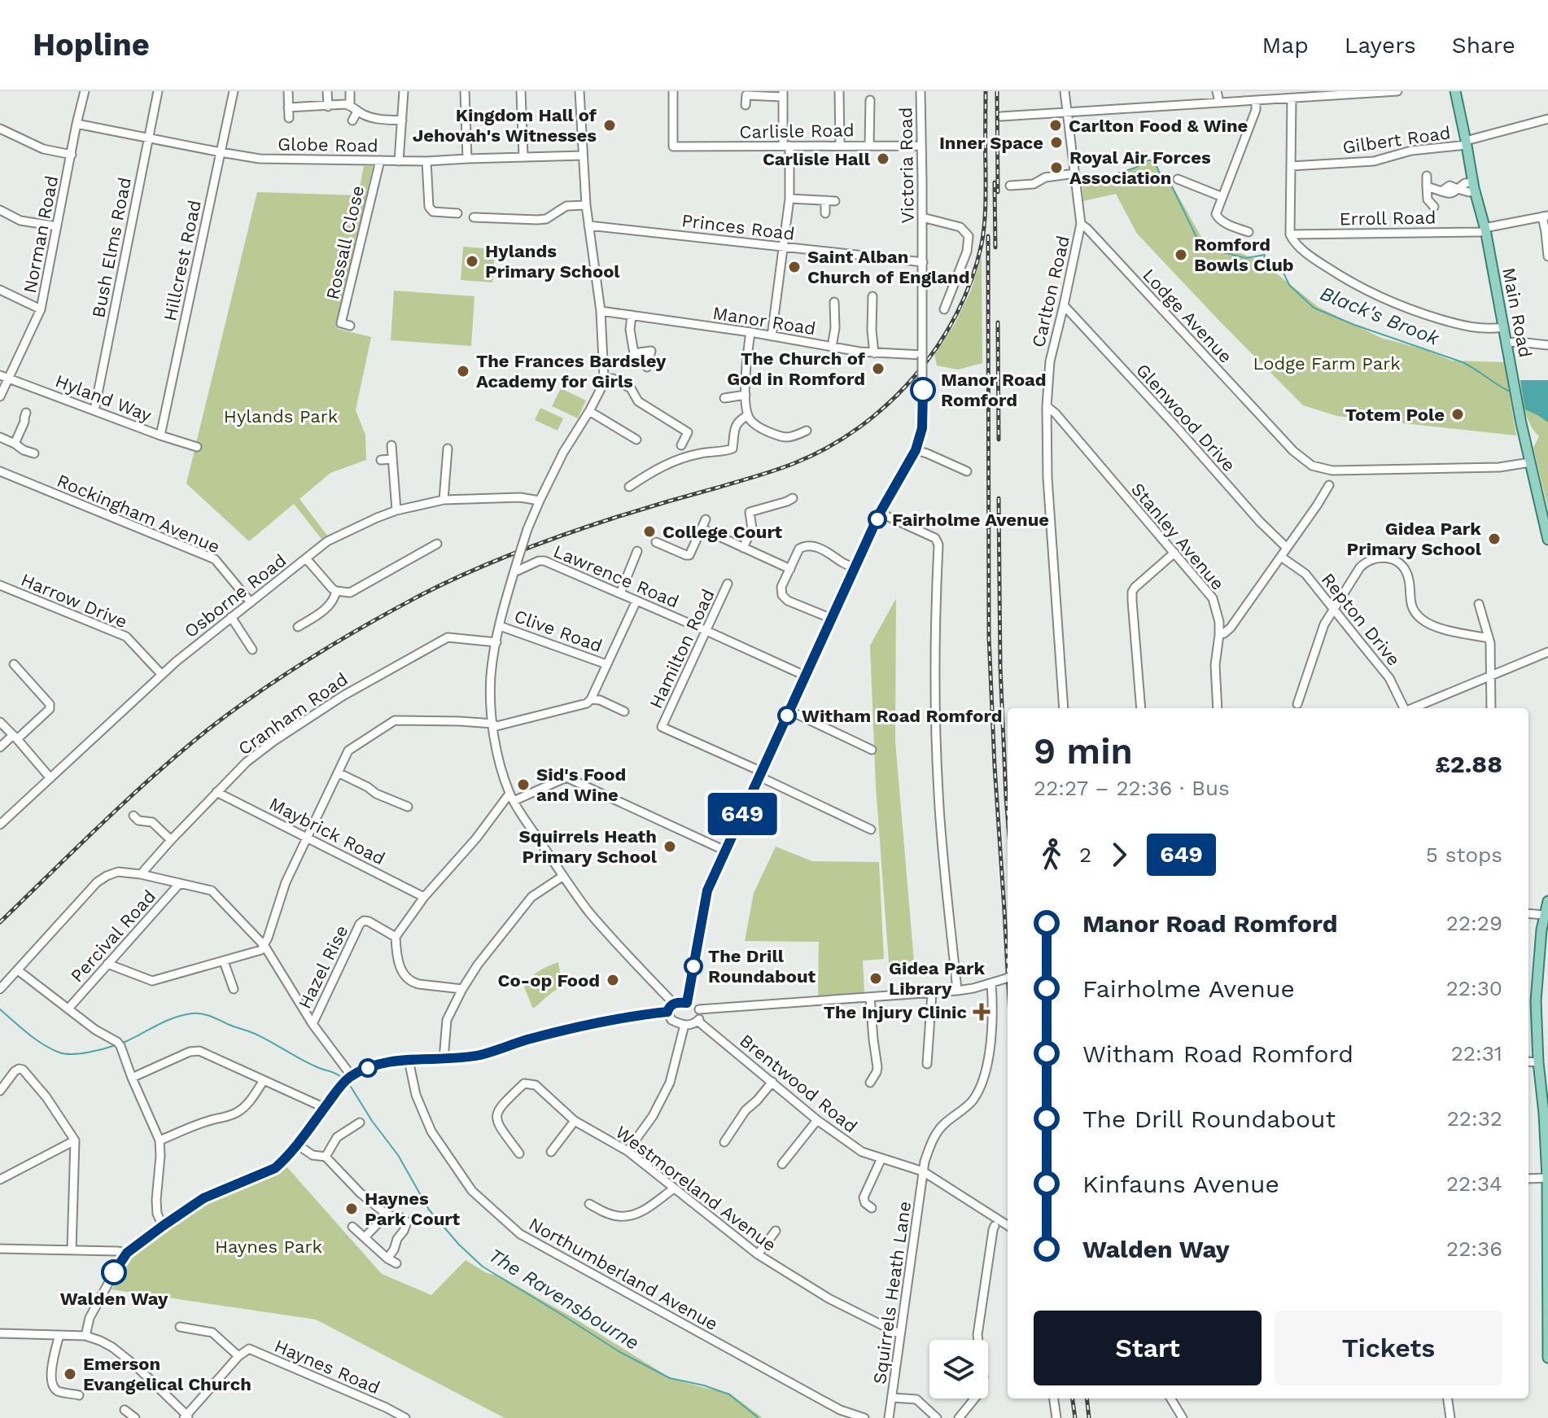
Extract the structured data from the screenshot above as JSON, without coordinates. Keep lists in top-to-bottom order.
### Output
{
  "streets": {
    "main road": ["Main Road"],
    "street": [
      "Carlisle Road",
      "Gilbert Road",
      "Globe Road",
      "Victoria Road",
      "Erroll Road",
      "Princes Road",
      "Norman Road",
      "Rossall Close",
      "Bush Elms Road",
      "Hillcrest Road",
      "Carlton Road",
      "Lodge Avenue",
      "Manor Road",
      "Hyland Way",
      "Glenwood Drive",
      "Rockingham Avenue",
      "Stanley Avenue",
      "Lawrence Road",
      "Osborne Road",
      "Harrow Drive",
      "Repton Drive",
      "Clive Road",
      "Hamilton Road",
      "Cranham Road",
      "Maybrick Road",
      "Percival Road",
      "Hazel Rise",
      "Brentwood Road",
      "Westmoreland Avenue",
      "Northumberland Avenue",
      "Squirrels Heath Lane",
      "Haynes Road"
    ]
  },
  "crossings": [
    ["Carlisle Road", "Victoria Road"],
    ["Gilbert Road", "Main Road"],
    ["Globe Road", "Norman Road"],
    ["Globe Road", "Rossall Close"],
    ["Globe Road", "Bush Elms Road"],
    ["Globe Road", "Hillcrest Road"],
    ["Victoria Road", "Princes Road"],
    ["Victoria Road", "Manor Road"],
    ["Victoria Road", "Lawrence Road"],
    ["Victoria Road", "Hamilton Road"],
    ["Victoria Road", "Brentwood Road"],
    ["Erroll Road", "Main Road"],
    ["Norman Road", "Hyland Way"],
    ["Bush Elms Road", "Hyland Way"],
    ["Hillcrest Road", "Hyland Way"],
    ["Carlton Road", "Lodge Avenue"],
    ["Carlton Road", "Glenwood Drive"],
    ["Carlton Road", "Stanley Avenue"],
    ["Main Road", "Lodge Avenue"],
    ["Rockingham Avenue", "Osborne Road"],
    ["Lawrence Road", "Hamilton Road"],
    ["Osborne Road", "Harrow Drive"],
    ["Cranham Road", "Maybrick Road"],
    ["Brentwood Road", "Squirrels Heath Lane"],
    ["Westmoreland Avenue", "Squirrels Heath Lane"]
  ],
  "water": ["Black's Brook", "The Ravensbourne"],
  "parks": ["Lodge Farm Park", "Hylands Park", "Haynes Park"],
  "places": {
    "other": [
      "Kingdom Hall of Jehovah's Witnesses",
      "Carlton Food & Wine",
      "Inner Space",
      "Carlisle Hall",
      "Royal Air Forces Association",
      "Romford Bowls Club",
      "Hylands Primary School",
      "Saint Alban Church of England",
      "The Church of God in Romford",
      "The Frances Bardsley Academy for Girls",
      "Manor Road Romford",
      "Totem Pole",
      "Fairholme Avenue",
      "College Court",
      "Gidea Park Primary School",
      "Witham Road Romford",
      "Sid's Food and Wine",
      "Squirrels Heath Primary School",
      "The Drill Roundabout",
      "Gidea Park Library",
      "Co-op Food",
      "Haynes Park Court",
      "Walden Way",
      "Emerson Evangelical Church"
    ],
    "health": ["The Injury Clinic"]
  },
  "lines": ["bus line 649"],
  "page": {
    "header": "Hopline",
    "nav": ["Map", "Layers", "Share"],
    "on_map": "649",
    "heading": ["9 min", "22:27 – 22:36 · Bus", "£2.88"],
    "legs": ["2", "649", "5 stops"],
    "list": [
      {
        "name": "Manor Road Romford",
        "value": "22:29"
      },
      {
        "name": "Fairholme Avenue",
        "value": "22:30"
      },
      {
        "name": "Witham Road Romford",
        "value": "22:31"
      },
      {
        "name": "The Drill Roundabout",
        "value": "22:32"
      },
      {
        "name": "Kinfauns Avenue",
        "value": "22:34"
      },
      {
        "name": "Walden Way",
        "value": "22:36"
      }
    ],
    "buttons": ["Start", "Tickets"]
  }
}
